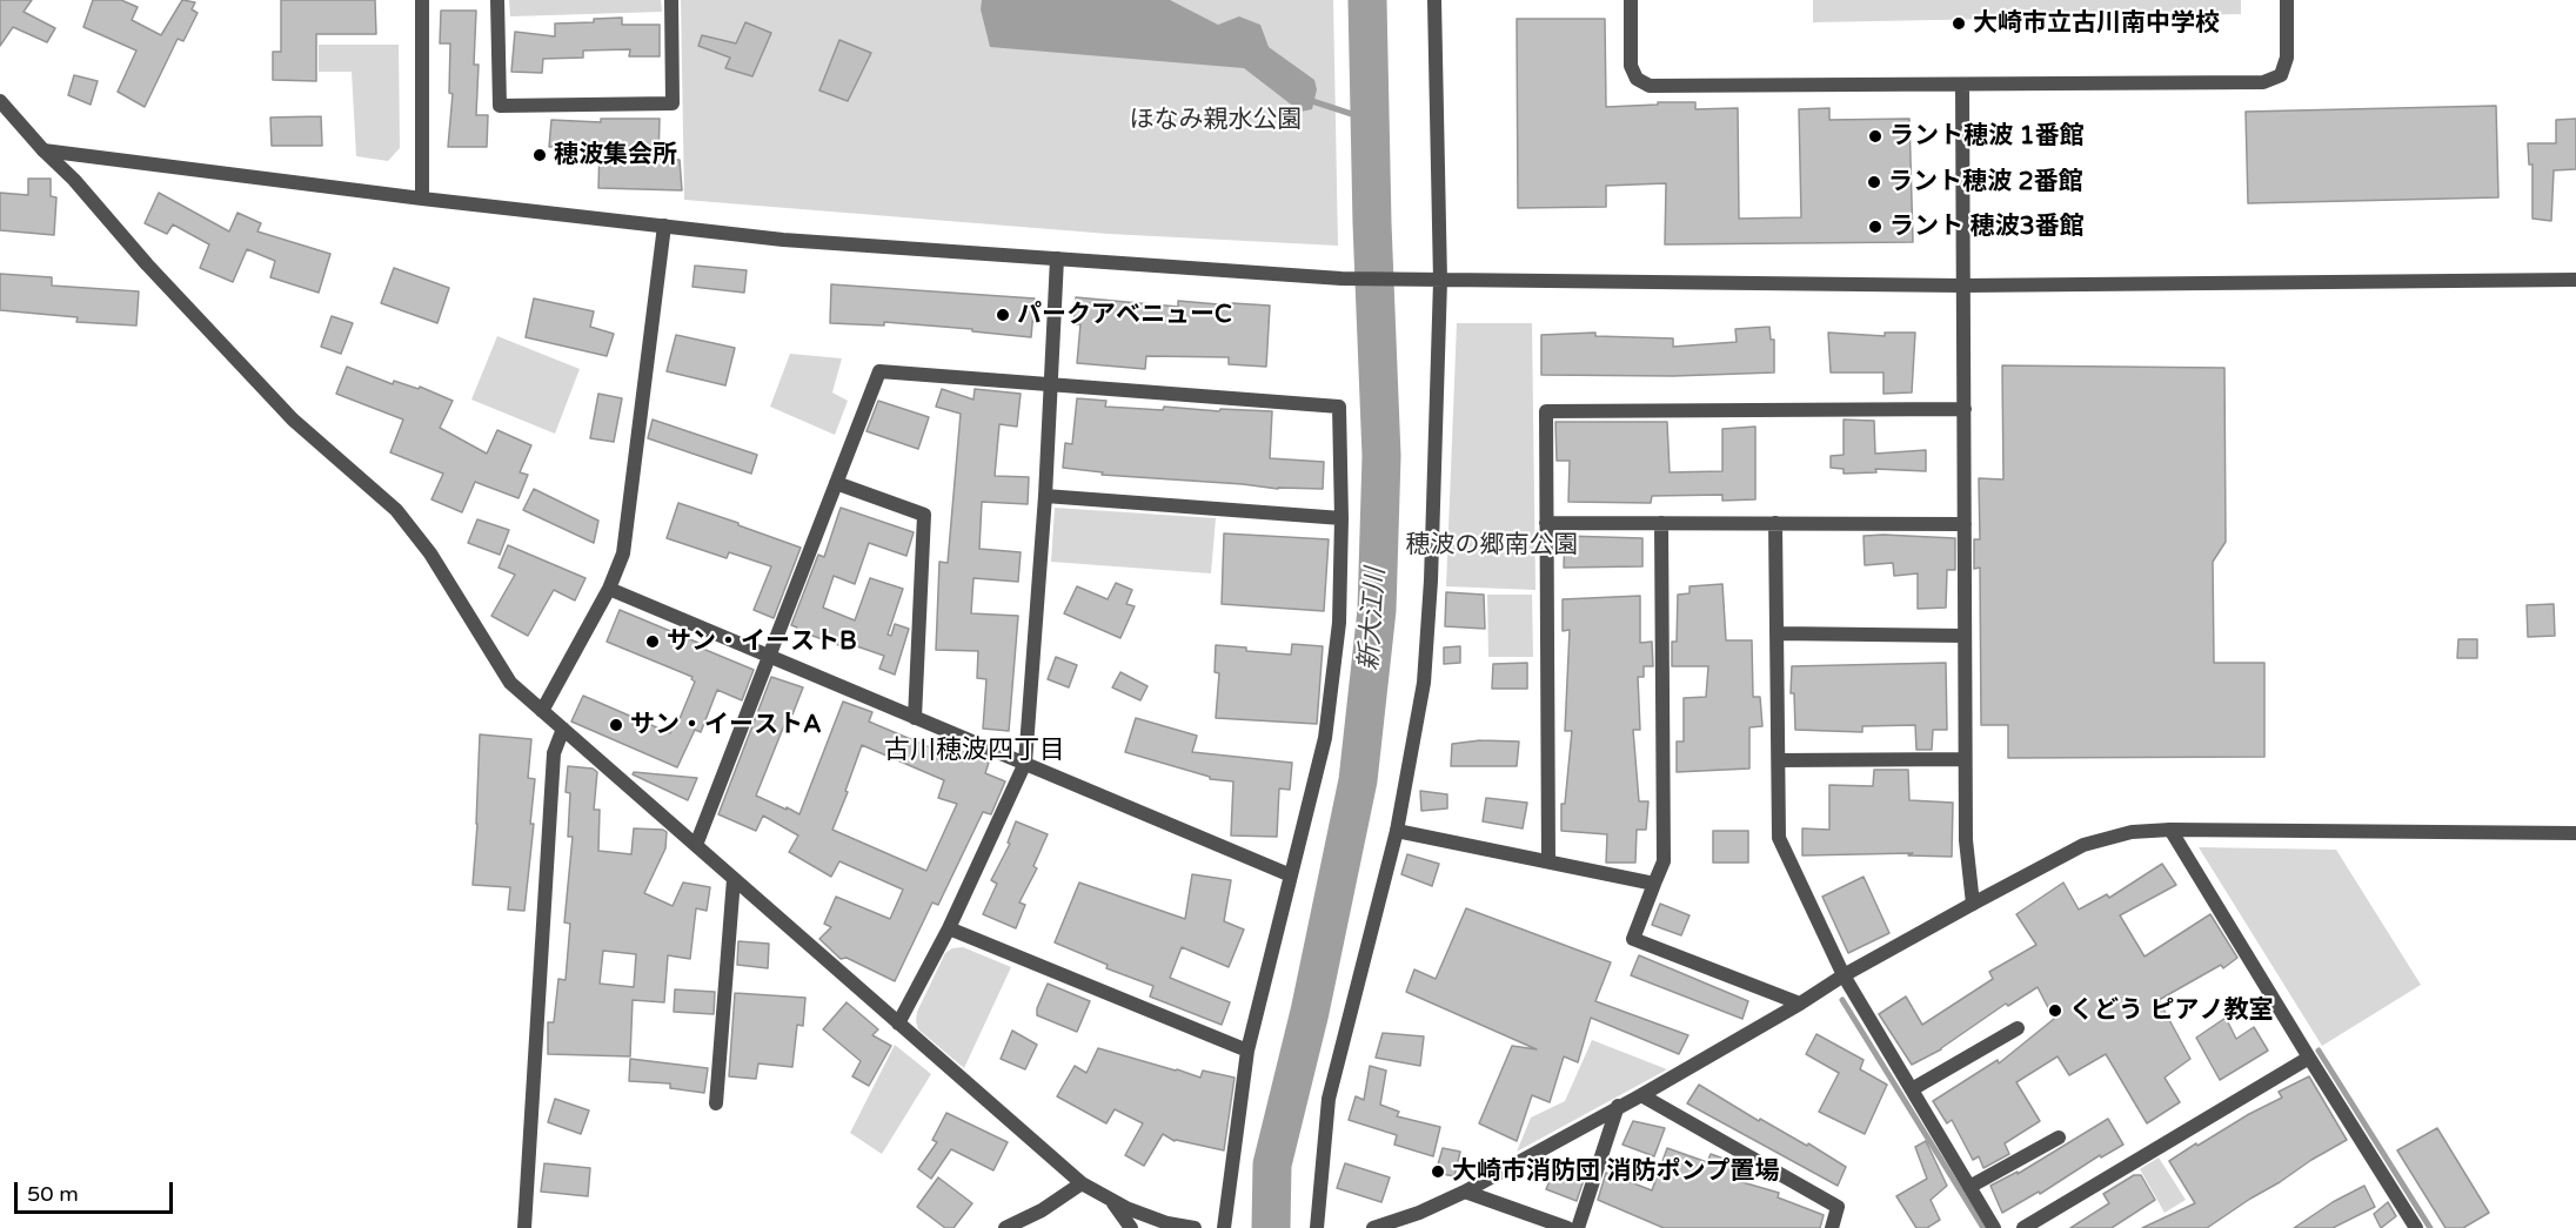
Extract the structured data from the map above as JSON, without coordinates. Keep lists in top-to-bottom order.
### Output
{
  "districts": ["古川穂波四丁目"],
  "water": ["新大江川"],
  "parks": ["ほなみ親水公園", "穂波の郷南公園"],
  "places": [
    "大崎市立古川南中学校",
    "ラント穂波 1番館",
    "穂波集会所",
    "ラント穂波 2番館",
    "ラント 穂波3番館",
    "パークアベニューC",
    "サン・イーストB",
    "サン・イーストA",
    "くどう ピアノ教室",
    "大崎市消防団 消防ポンプ置場"
  ],
  "scale_bar": "50 m"
}
